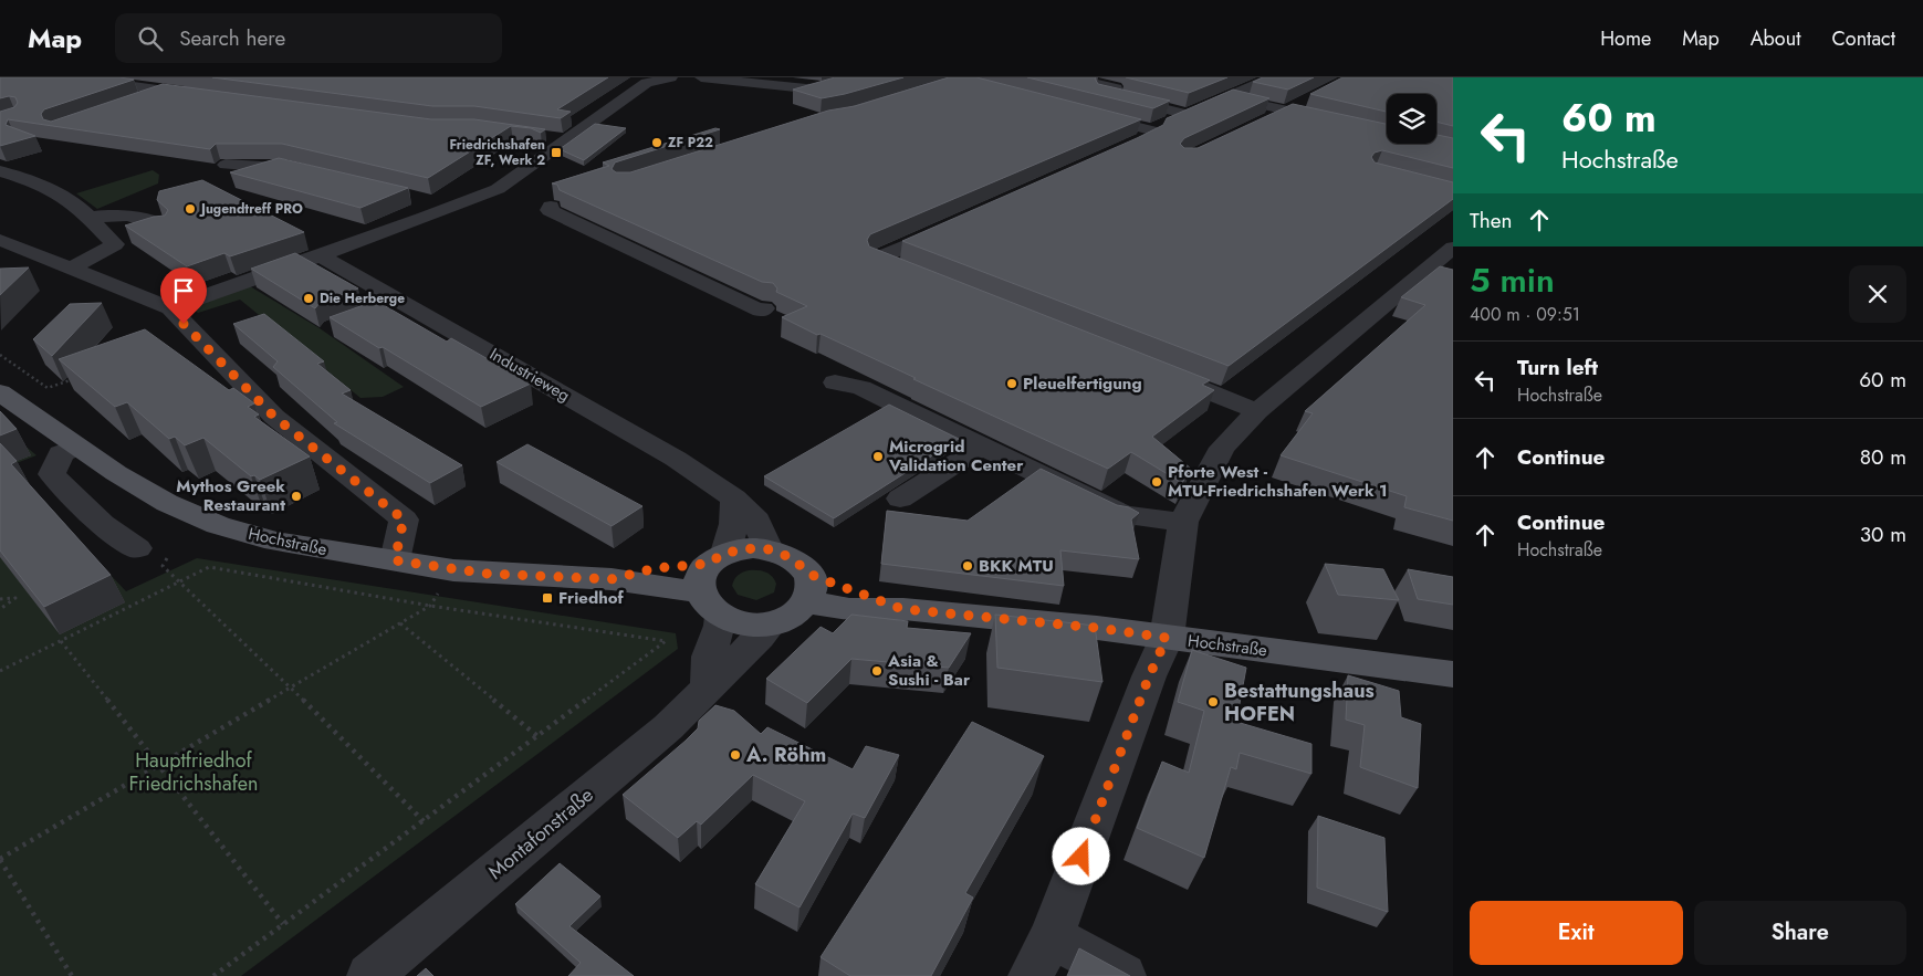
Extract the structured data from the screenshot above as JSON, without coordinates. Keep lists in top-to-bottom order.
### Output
{
  "streets": {
    "main road": ["Hochstraße"],
    "street": ["Industrieweg", "Montafonstraße"]
  },
  "crossings": [
    ["Industrieweg", "Hochstraße"],
    ["Industrieweg", "Montafonstraße"],
    ["Hochstraße", "Montafonstraße"]
  ],
  "parks": ["Hauptfriedhof Friedrichshafen"],
  "places": {
    "other": [
      "ZF P22",
      "Jugendtreff PRO",
      "Die Herberge",
      "Pleuelfertigung",
      "Microgrid Validation Center",
      "Pforte West - MTU-Friedrichshafen Werk 1",
      "Mythos Greek Restaurant",
      "BKK MTU",
      "Asia & Sushi - Bar",
      "Bestattungshaus HOFEN",
      "A. Röhm"
    ],
    "transit": ["Friedrichshafen ZF, Werk 2", "Friedhof"]
  },
  "page": {
    "header": "Map",
    "search": "Search here",
    "nav": [
      "Home",
      "Map",
      "About",
      "Contact"
    ],
    "turn": ["60 m", "Hochstraße"],
    "then": "Then",
    "heading": ["5 min", "400 m · 09:51"],
    "list": [
      {
        "name": "Turn left",
        "note": "Hochstraße",
        "value": "60 m"
      },
      {
        "name": "Continue",
        "value": "80 m"
      },
      {
        "name": "Continue",
        "note": "Hochstraße",
        "value": "30 m"
      }
    ],
    "buttons": ["Exit", "Share"]
  }
}
